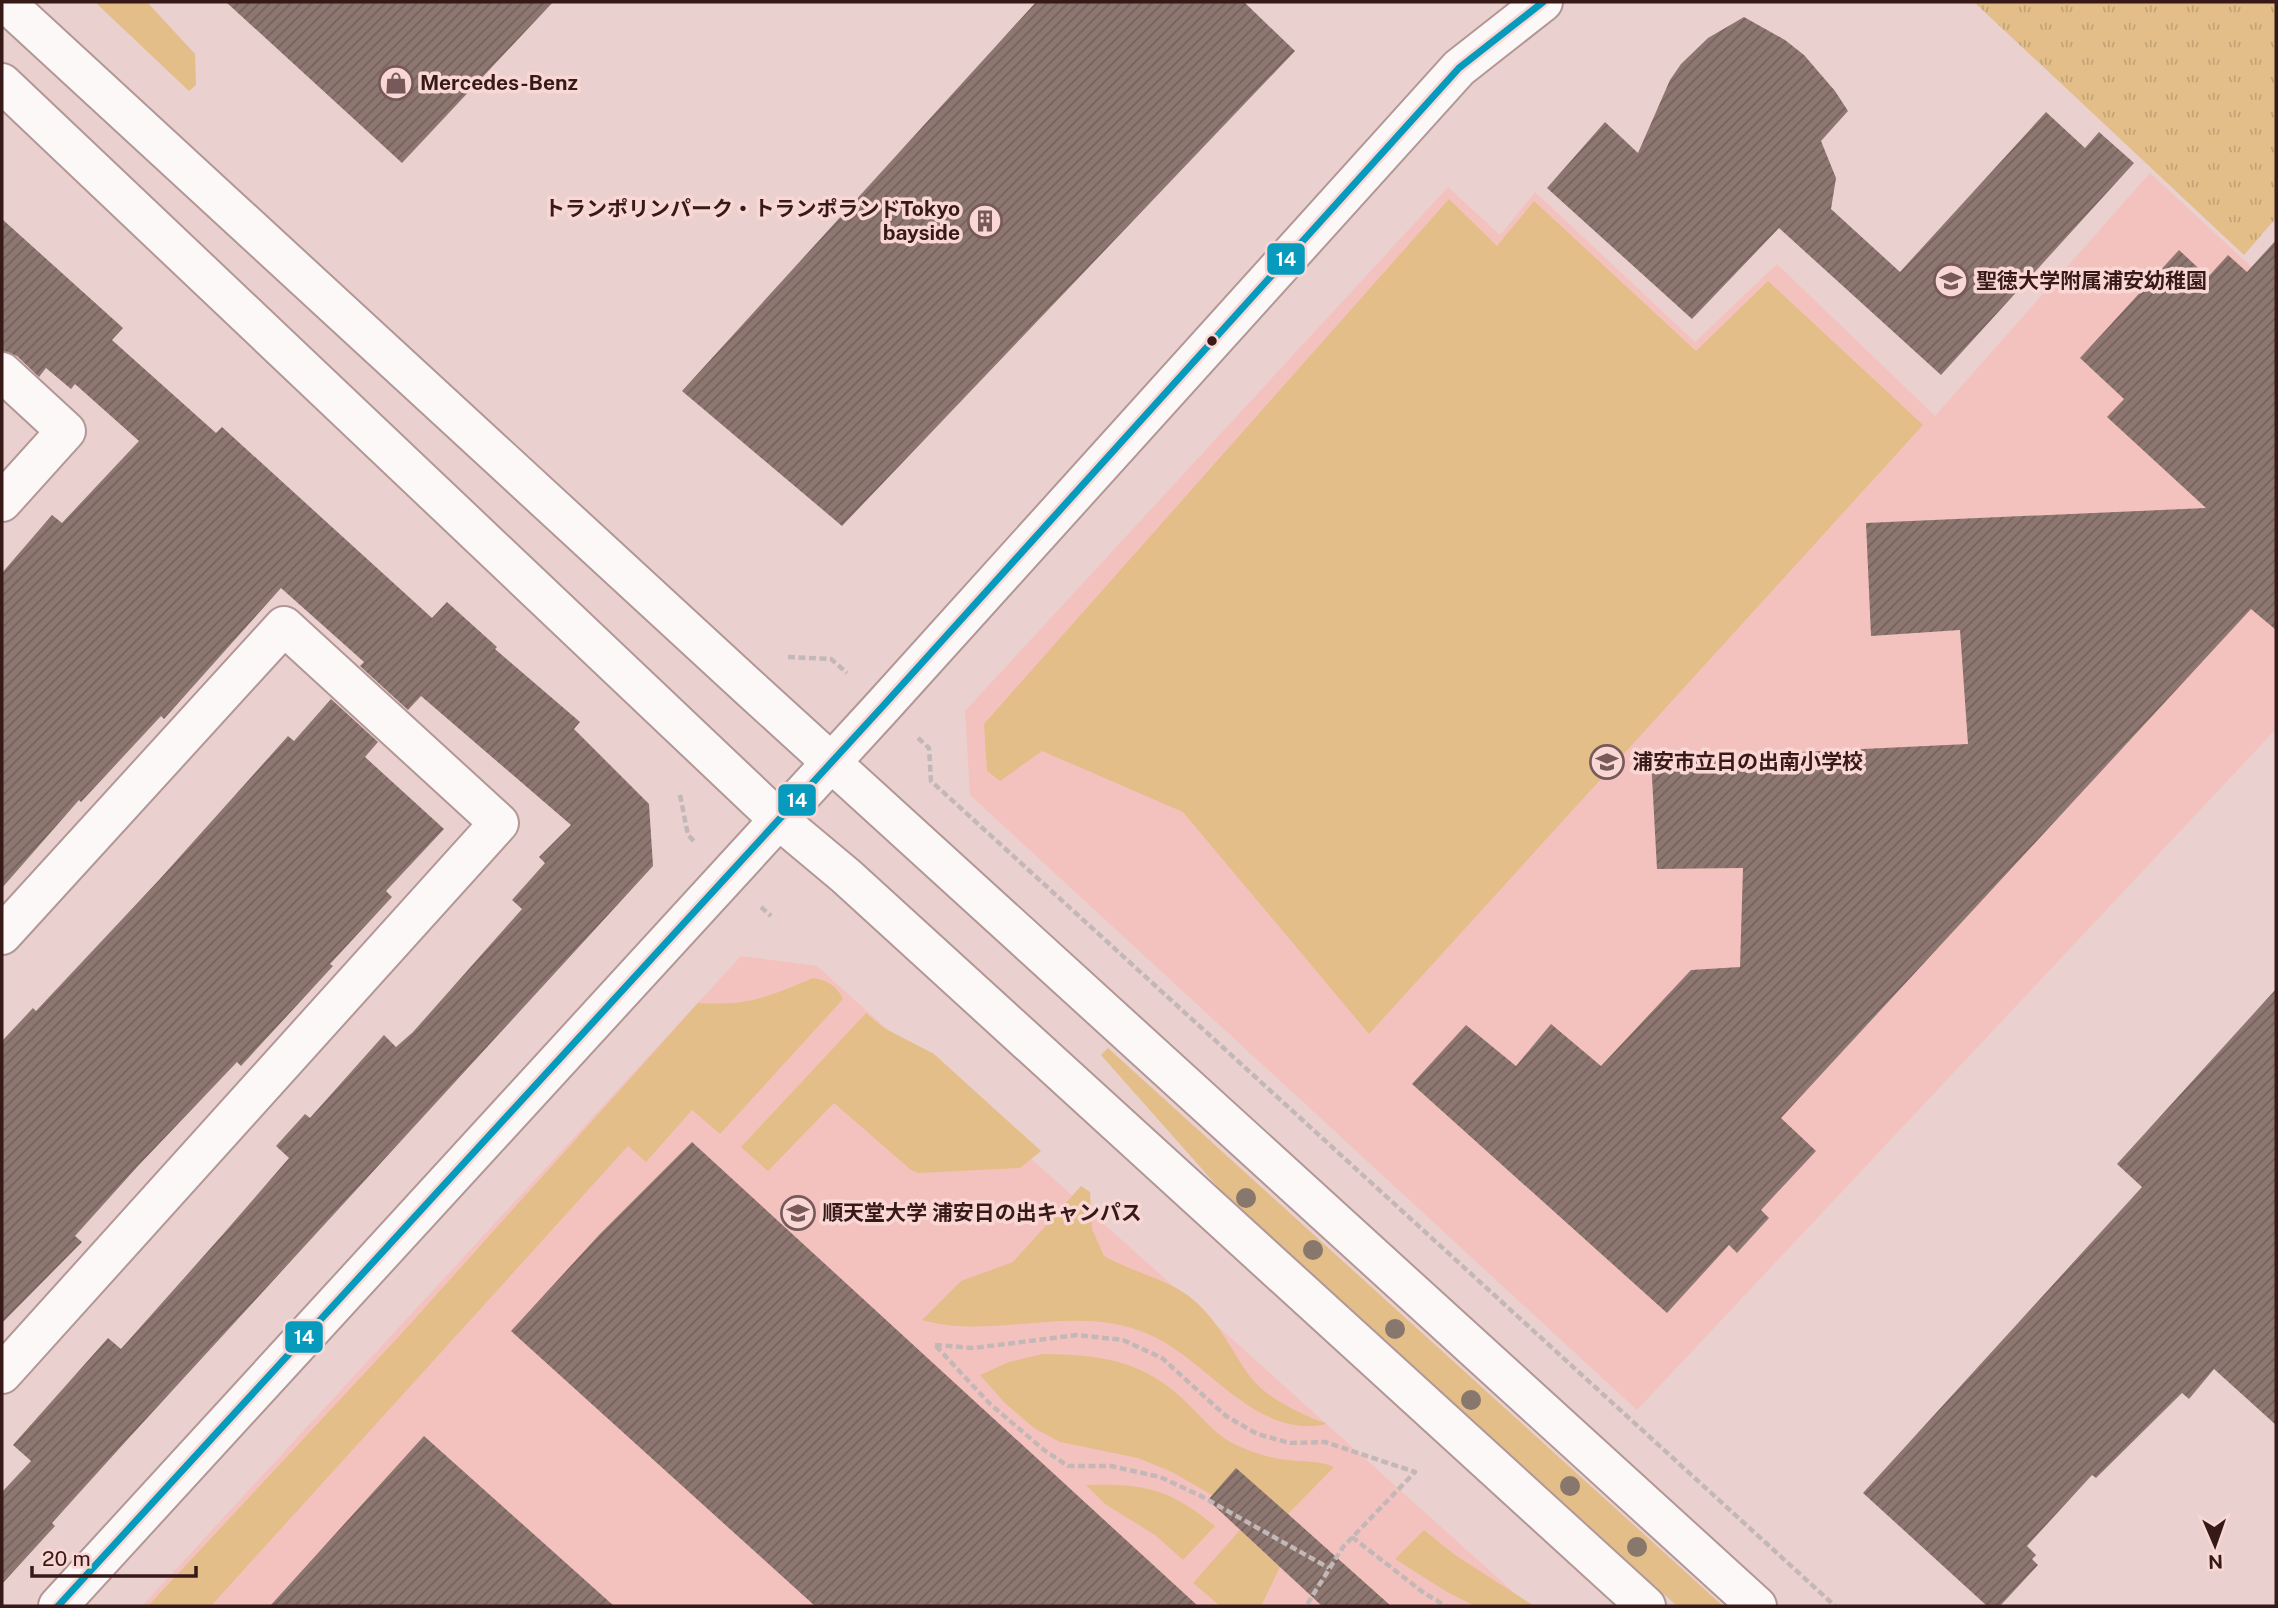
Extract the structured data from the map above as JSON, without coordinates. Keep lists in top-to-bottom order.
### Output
{
  "places": {
    "shop": ["Mercedes-Benz"],
    "building": ["トランポリンパーク・トランポランドTokyo bayside"],
    "school or university": ["聖徳大学附属浦安幼稚園", "浦安市立日の出南小学校", "順天堂大学 浦安日の出キャンパス"]
  },
  "lines": ["transit line 14"],
  "scale_bar": "20 m",
  "north": "bottom"
}
